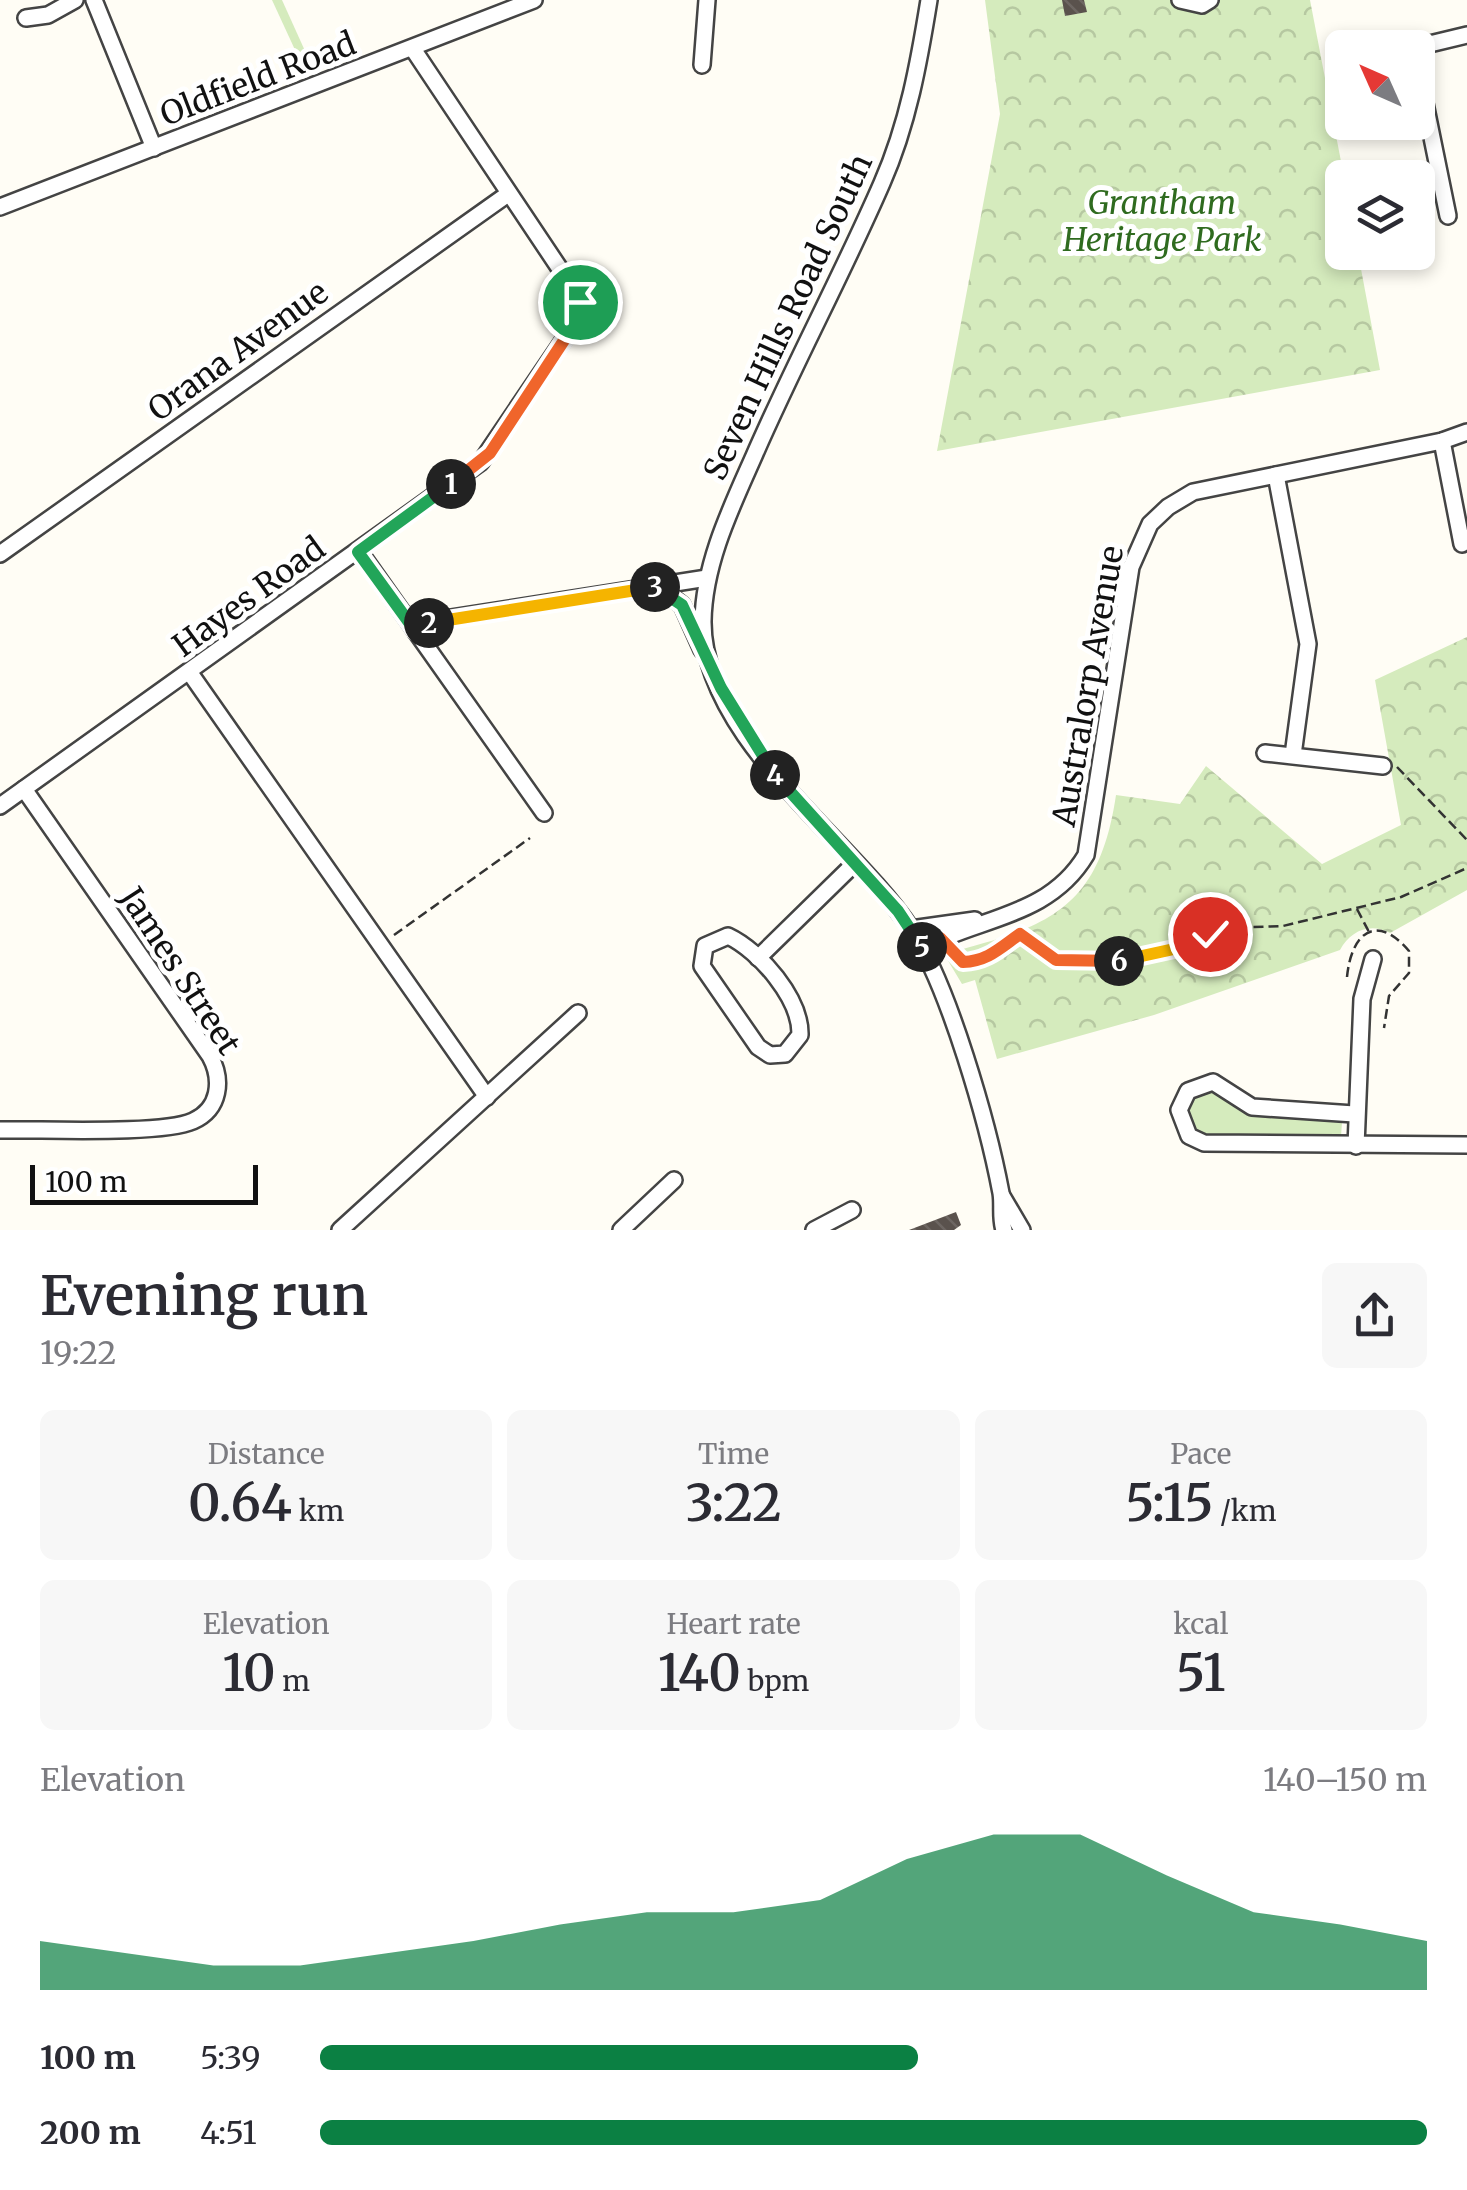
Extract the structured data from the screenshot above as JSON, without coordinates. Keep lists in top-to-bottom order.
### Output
{
  "streets": {
    "street": [
      "Oldfield Road",
      "Seven Hills Road South",
      "Orana Avenue",
      "Hayes Road",
      "Australorp Avenue",
      "James Street"
    ]
  },
  "crossings": [
    ["Seven Hills Road South", "Australorp Avenue"],
    ["Orana Avenue", "Hayes Road"],
    ["Hayes Road", "James Street"]
  ],
  "parks": ["Grantham Heritage Park"],
  "scale_bar": "100 m",
  "north": "top left",
  "page": {
    "pins": [
      "1",
      "3",
      "2",
      "4",
      "5",
      "6"
    ],
    "scale": "100 m",
    "heading": ["Evening run", "19:22"],
    "stats": [
      ["Distance", "0.64 km"],
      ["Time", "3:22"],
      ["Pace", "5:15 /km"],
      ["Elevation", "10 m"],
      ["Heart rate", "140 bpm"],
      ["kcal", "51"]
    ],
    "chart": ["Elevation", "140–150 m"],
    "list": [
      {
        "name": "100 m",
        "note": "5:39"
      },
      {
        "name": "200 m",
        "note": "4:51"
      }
    ]
  }
}
